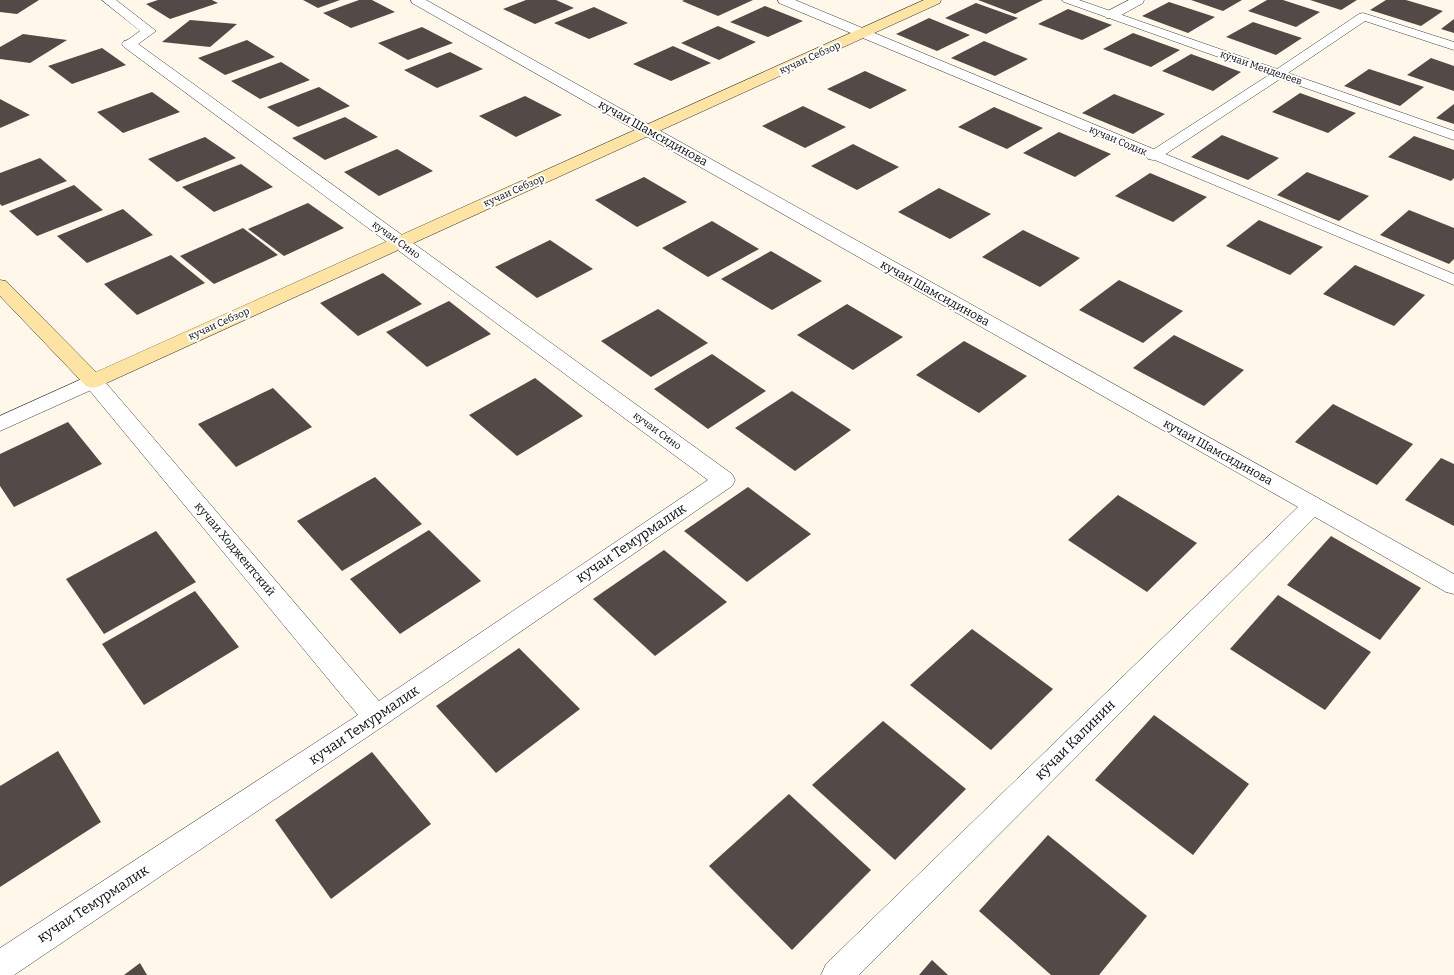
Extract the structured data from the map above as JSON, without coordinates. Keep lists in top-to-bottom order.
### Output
{
  "streets": {
    "main road": ["кучаи Себзор"],
    "street": [
      "кучаи Шамсидинова",
      "кучаи Содик",
      "кучаи Сино",
      "кучаи Темурмалик",
      "кучаи Ходжентский",
      "кӯчаи Калинин"
    ],
    "lane": ["кӯчаи Менделеев"]
  },
  "crossings": [
    ["кучаи Себзор", "кучаи Шамсидинова"],
    ["кучаи Себзор", "кучаи Содик"],
    ["кучаи Себзор", "кучаи Сино"],
    ["кучаи Себзор", "кучаи Ходжентский"],
    ["кучаи Шамсидинова", "кӯчаи Калинин"],
    ["кучаи Сино", "кучаи Темурмалик"],
    ["кучаи Темурмалик", "кучаи Ходжентский"]
  ]
}
